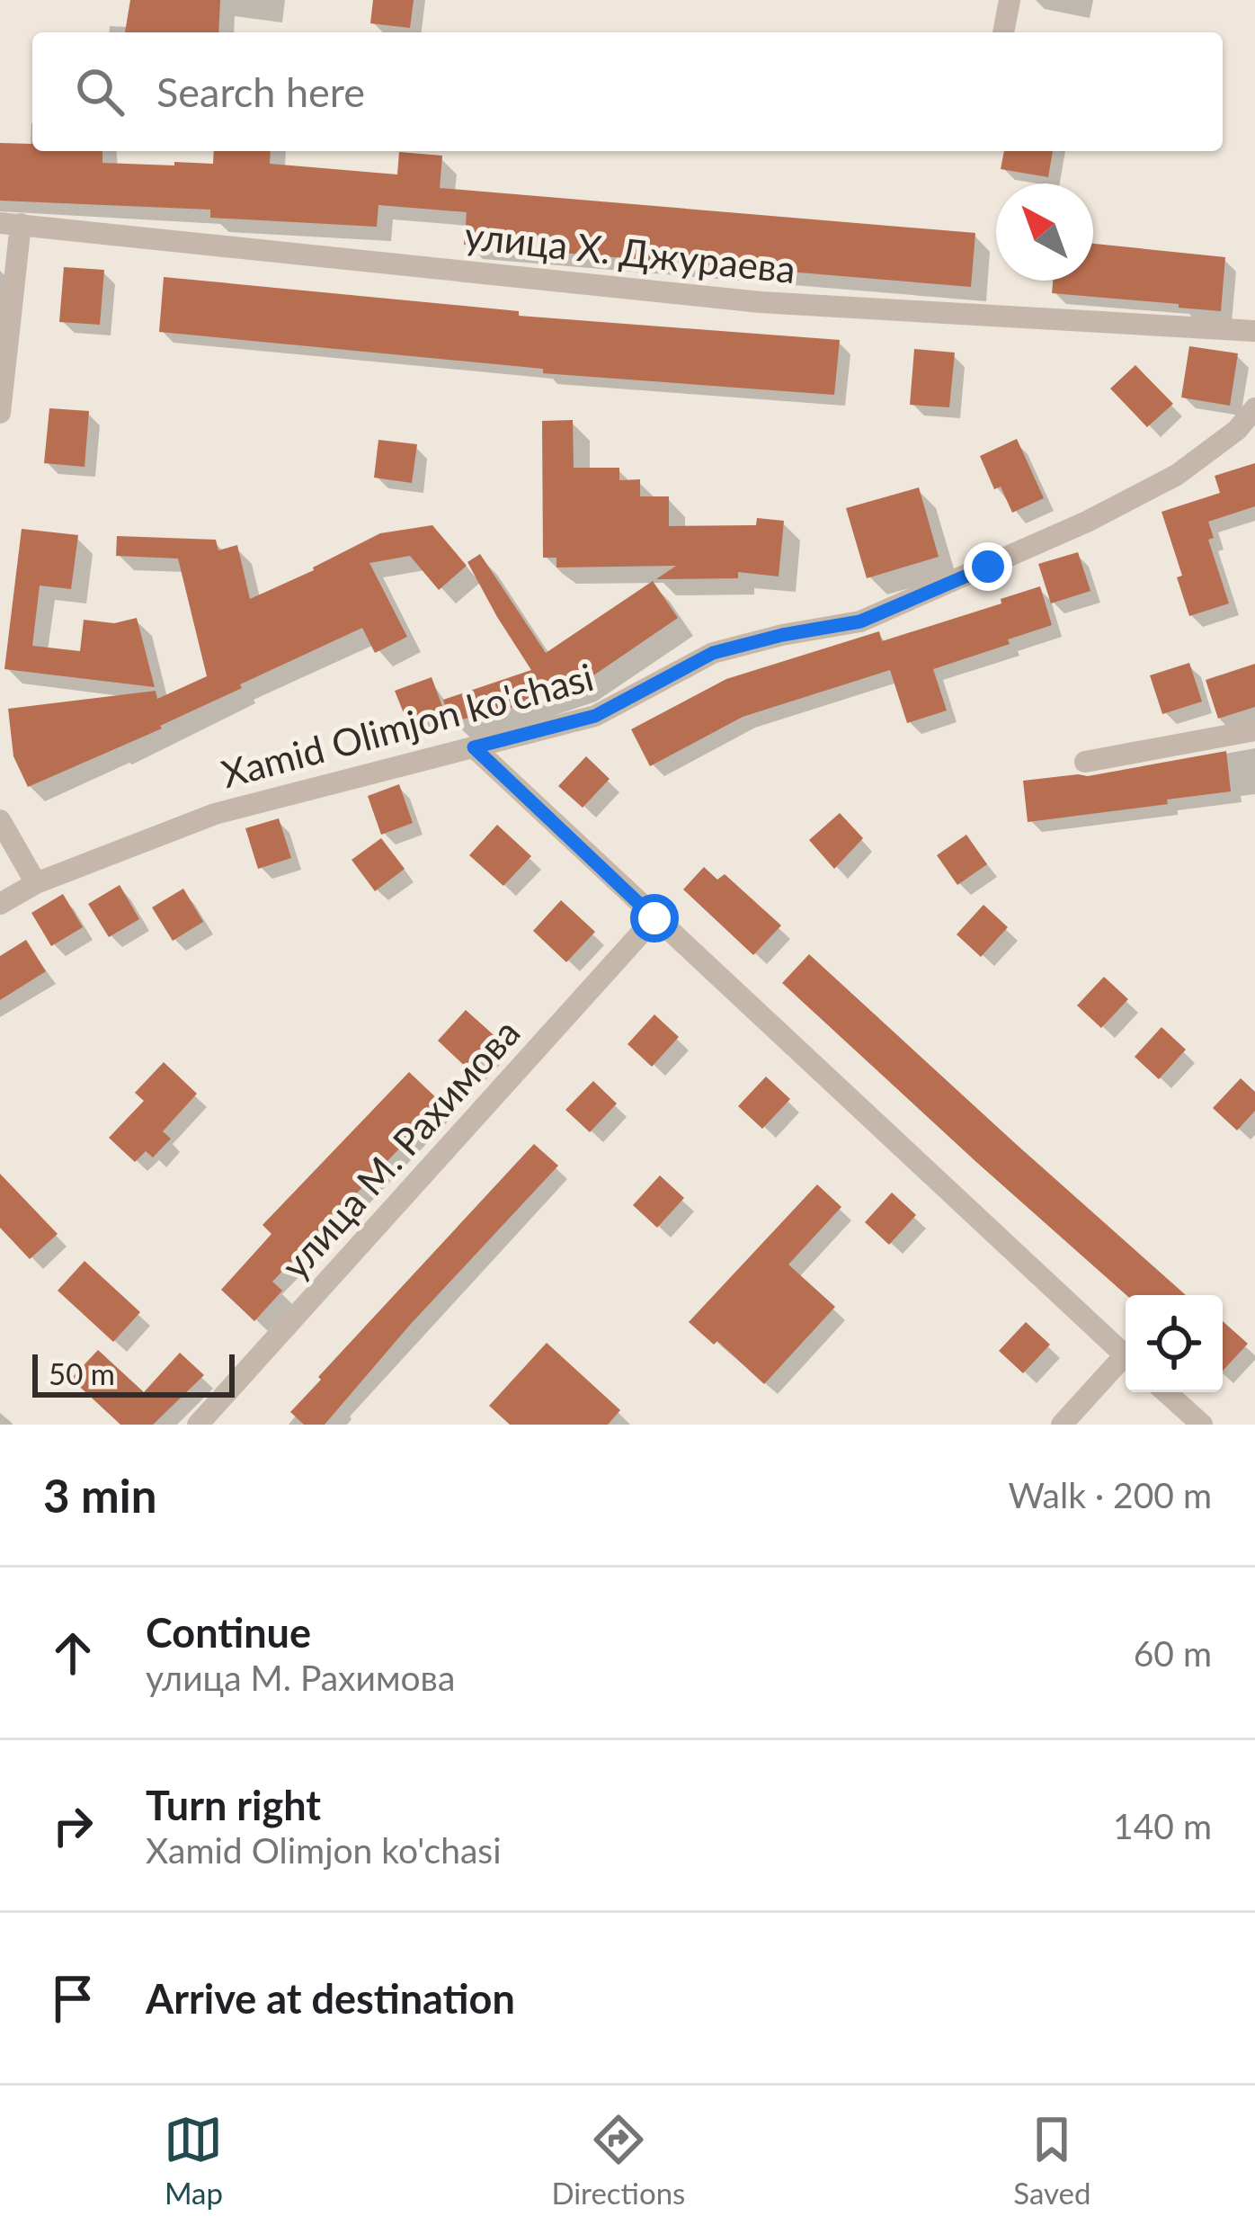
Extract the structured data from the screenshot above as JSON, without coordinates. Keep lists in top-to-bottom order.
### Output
{
  "streets": {
    "street": ["улица Х. Джураева", "Xamid Olimjon ko'chasi", "улица М. Рахимова"]
  },
  "scale_bar": "50 m",
  "north": "top left",
  "page": {
    "search": "Search here",
    "scale": "50 m",
    "heading": ["3 min", "Walk · 200 m"],
    "list": [
      ["Continue", "улица М. Рахимова", "60 m"],
      ["Turn right", "Xamid Olimjon ko'chasi", "140 m"],
      "Arrive at destination"
    ],
    "nav": ["Map", "Directions", "Saved"]
  }
}
